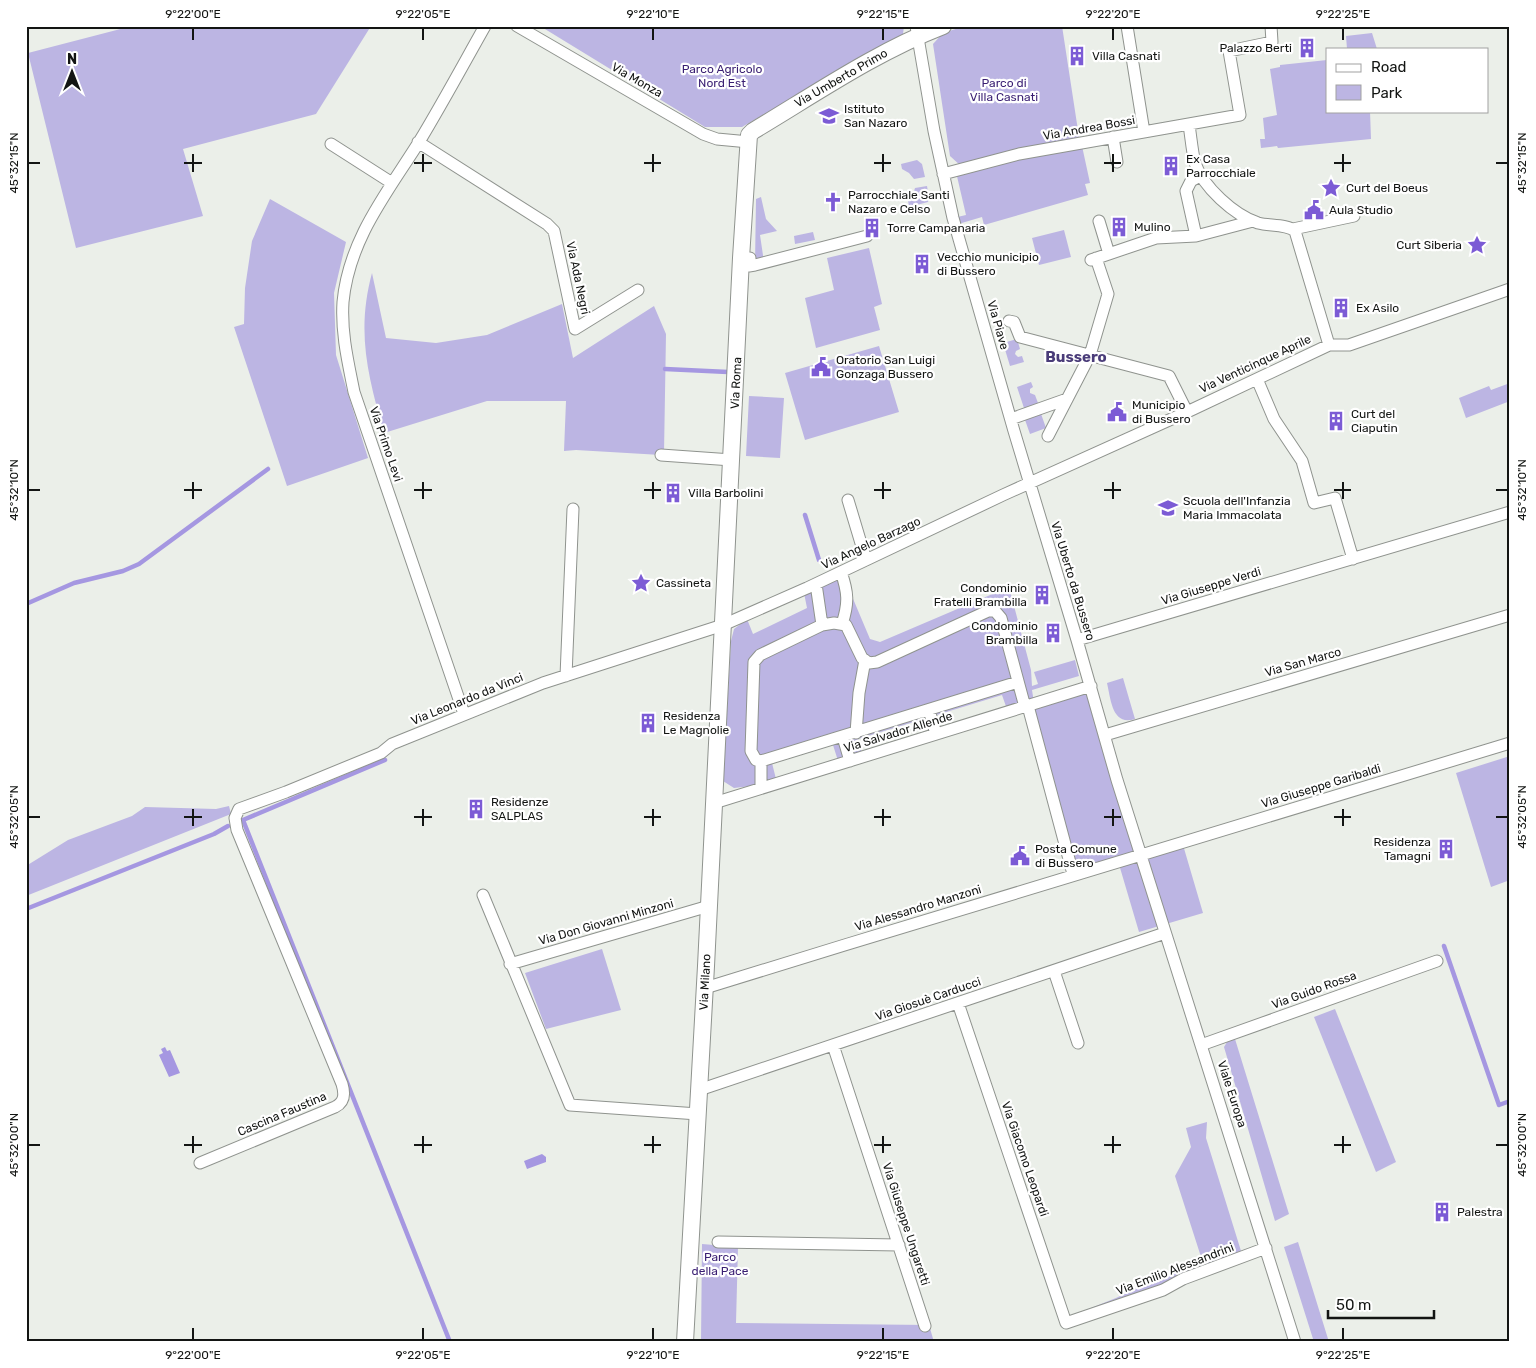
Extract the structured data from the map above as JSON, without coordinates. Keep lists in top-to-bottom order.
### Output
{
  "streets": {
    "street": [
      "Via Umberto Primo",
      "Via Monza",
      "Via Andrea Bossi",
      "Via Ada Negri",
      "Via Piave",
      "Via Venticinque Aprile",
      "Via Roma",
      "Via Primo Levi",
      "Via Angelo Barzago",
      "Via Uberto da Bussero",
      "Via Giuseppe Verdi",
      "Via San Marco",
      "Via Leonardo da Vinci",
      "Via Salvador Allende",
      "Via Giuseppe Garibaldi",
      "Via Alessandro Manzoni",
      "Via Don Giovanni Minzoni",
      "Via Milano",
      "Via Guido Rossa",
      "Via Giosuè Carducci",
      "Viale Europa",
      "Cascina Faustina",
      "Via Giacomo Leopardi",
      "Via Giuseppe Ungaretti",
      "Via Emilio Alessandrini"
    ]
  },
  "crossings": [
    ["Via Umberto Primo", "Via Monza"],
    ["Via Umberto Primo", "Via Piave"],
    ["Via Umberto Primo", "Via Roma"],
    ["Via Monza", "Via Roma"],
    ["Via Andrea Bossi", "Via Piave"],
    ["Via Ada Negri", "Via Primo Levi"],
    ["Via Piave", "Via Venticinque Aprile"],
    ["Via Piave", "Via Angelo Barzago"],
    ["Via Piave", "Via Uberto da Bussero"],
    ["Via Venticinque Aprile", "Via Angelo Barzago"],
    ["Via Venticinque Aprile", "Via Uberto da Bussero"],
    ["Via Roma", "Via Angelo Barzago"],
    ["Via Roma", "Via Leonardo da Vinci"],
    ["Via Roma", "Via Milano"],
    ["Via Primo Levi", "Via Leonardo da Vinci"],
    ["Via Angelo Barzago", "Via Uberto da Bussero"],
    ["Via Angelo Barzago", "Via Leonardo da Vinci"],
    ["Via Angelo Barzago", "Via Milano"],
    ["Via Uberto da Bussero", "Via Giuseppe Verdi"],
    ["Via Uberto da Bussero", "Via San Marco"],
    ["Via Uberto da Bussero", "Via Salvador Allende"],
    ["Via Uberto da Bussero", "Viale Europa"],
    ["Via San Marco", "Viale Europa"],
    ["Via Leonardo da Vinci", "Via Milano"],
    ["Via Leonardo da Vinci", "Cascina Faustina"],
    ["Via Salvador Allende", "Via Milano"],
    ["Via Giuseppe Garibaldi", "Via Alessandro Manzoni"],
    ["Via Giuseppe Garibaldi", "Viale Europa"],
    ["Via Alessandro Manzoni", "Via Milano"],
    ["Via Alessandro Manzoni", "Viale Europa"],
    ["Via Don Giovanni Minzoni", "Via Milano"],
    ["Via Milano", "Via Giosuè Carducci"],
    ["Via Guido Rossa", "Viale Europa"],
    ["Via Giosuè Carducci", "Viale Europa"],
    ["Via Giosuè Carducci", "Via Giacomo Leopardi"],
    ["Via Giosuè Carducci", "Via Giuseppe Ungaretti"],
    ["Viale Europa", "Via Emilio Alessandrini"],
    ["Via Giacomo Leopardi", "Via Emilio Alessandrini"]
  ],
  "districts": ["Bussero"],
  "parks": ["Parco Agricolo Nord Est", "Parco di Villa Casnati", "Parco della Pace"],
  "places": {
    "building": [
      "Palazzo Berti",
      "Villa Casnati",
      "Ex Casa Parrocchiale",
      "Mulino",
      "Torre Campanaria",
      "Vecchio municipio di Bussero",
      "Ex Asilo",
      "Curt del Ciaputin",
      "Villa Barbolini",
      "Condominio Fratelli Brambilla",
      "Condominio Brambilla",
      "Residenza Le Magnolie",
      "Residenze SALPLAS",
      "Residenza Tamagni",
      "Palestra"
    ],
    "school or university": ["Istituto San Nazaro", "Scuola dell'Infanzia Maria Immacolata"],
    "place": ["Curt del Boeus", "Curt Siberia", "Cassineta"],
    "church": ["Parrocchiale Santi Nazaro e Celso"],
    "public building": [
      "Aula Studio",
      "Oratorio San Luigi Gonzaga Bussero",
      "Municipio di Bussero",
      "Posta Comune di Bussero"
    ]
  },
  "legend": ["Road", "Park"],
  "scale_bar": "50 m",
  "north": "top",
  "coordinates": [
    "9°22'00\"E",
    "9°22'05\"E",
    "9°22'10\"E",
    "9°22'15\"E",
    "9°22'20\"E",
    "9°22'25\"E",
    "45°32'15\"N",
    "45°32'10\"N",
    "45°32'05\"N",
    "45°32'00\"N"
  ]
}
